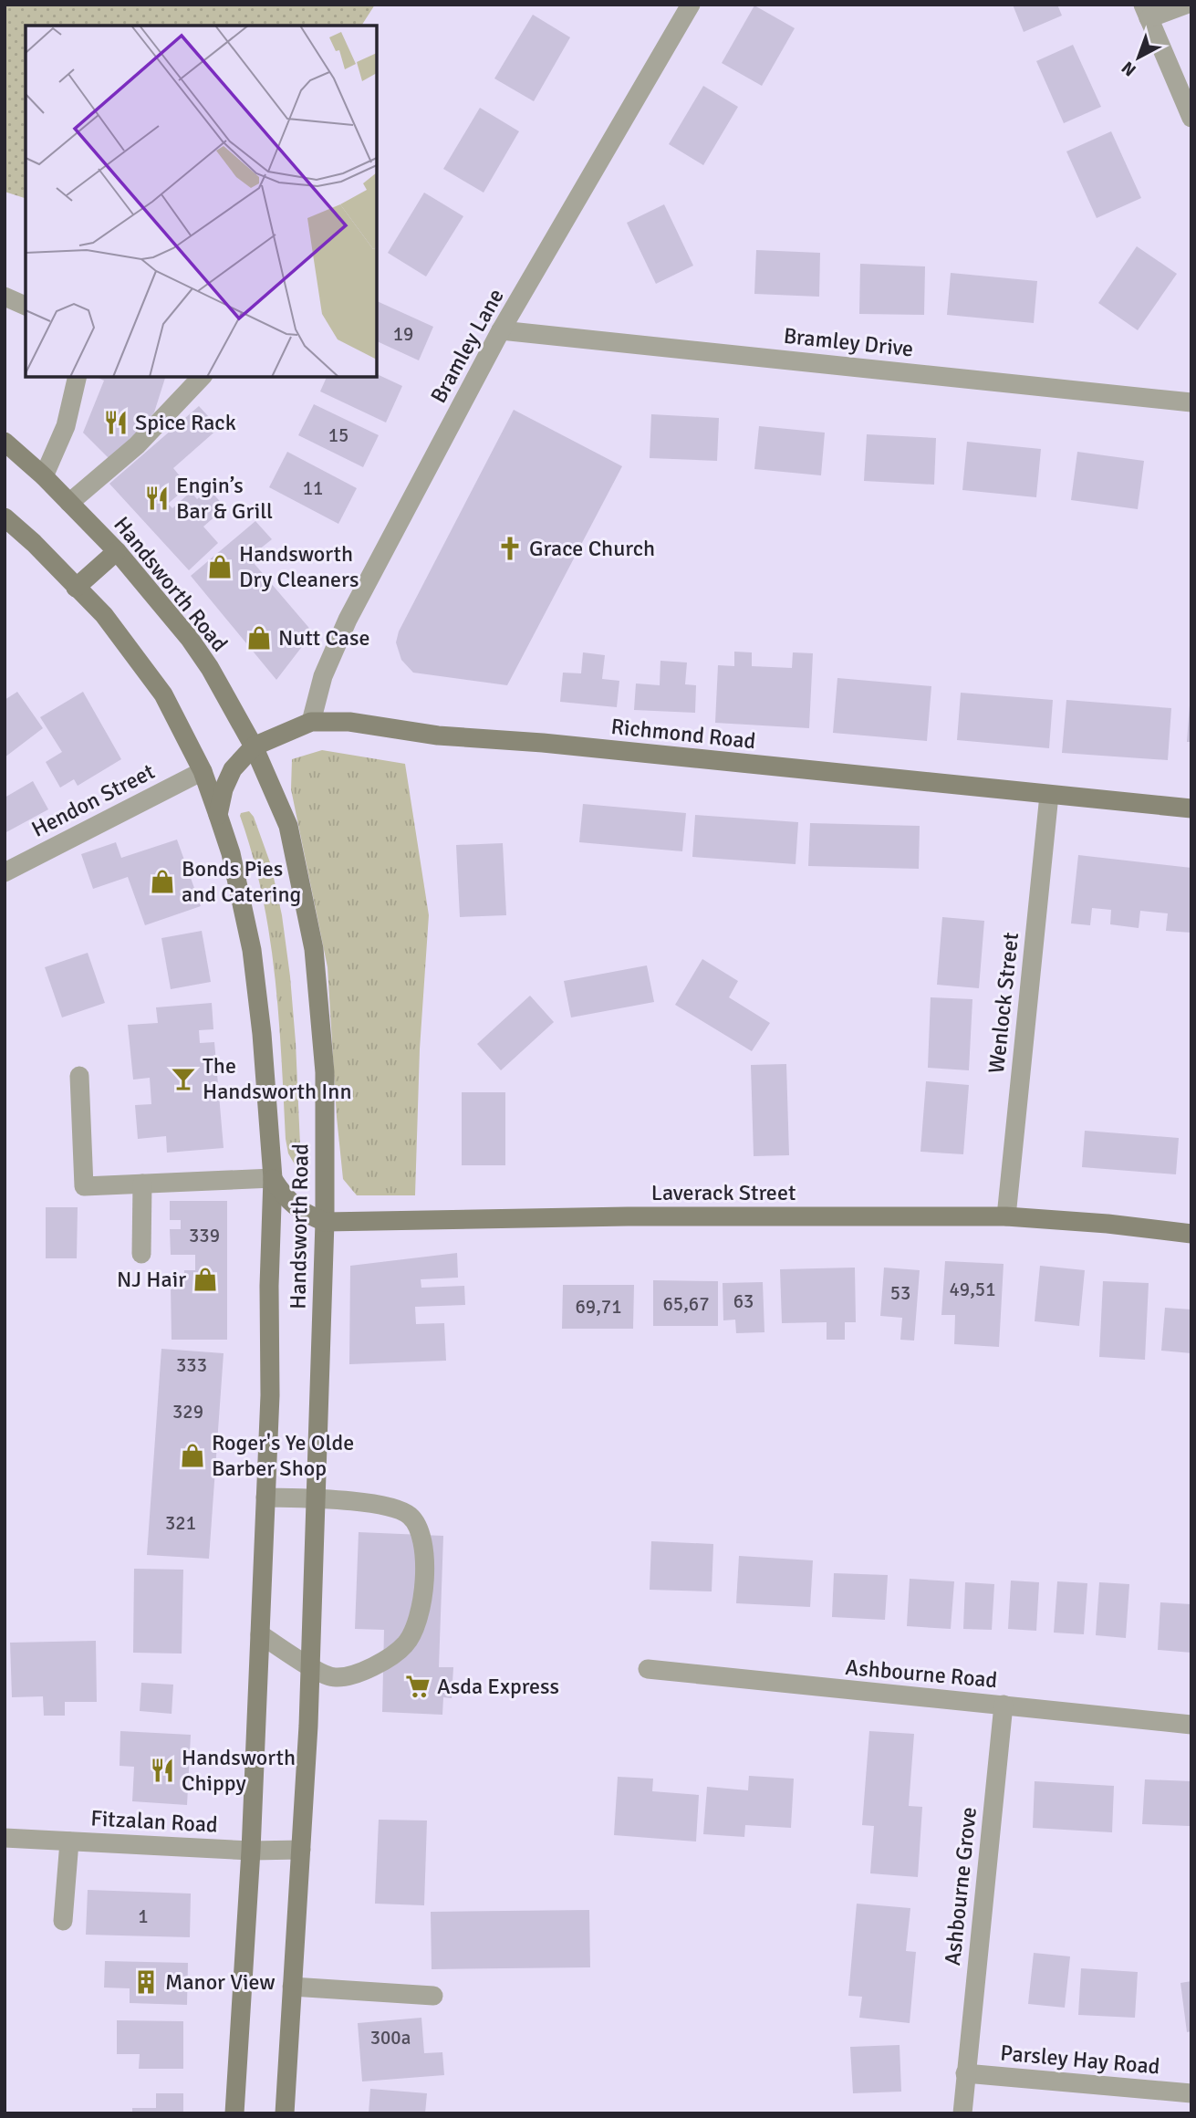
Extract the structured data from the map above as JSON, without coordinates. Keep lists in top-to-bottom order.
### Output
{
  "streets": {
    "main road": ["Handsworth Road", "Richmond Road", "Laverack Street"],
    "street": [
      "Bramley Drive",
      "Bramley Lane",
      "Hendon Street",
      "Wenlock Street",
      "Ashbourne Road",
      "Fitzalan Road",
      "Ashbourne Grove",
      "Parsley Hay Road"
    ]
  },
  "crossings": [
    ["Bramley Drive", "Bramley Lane"],
    ["Bramley Lane", "Richmond Road"],
    ["Handsworth Road", "Richmond Road"],
    ["Handsworth Road", "Hendon Street"],
    ["Handsworth Road", "Laverack Street"],
    ["Handsworth Road", "Fitzalan Road"],
    ["Richmond Road", "Wenlock Street"],
    ["Wenlock Street", "Laverack Street"],
    ["Ashbourne Road", "Ashbourne Grove"],
    ["Ashbourne Grove", "Parsley Hay Road"]
  ],
  "places": {
    "restaurant": ["Spice Rack", "Engin’s Bar & Grill", "Handsworth Chippy"],
    "church": ["Grace Church"],
    "shop": [
      "Handsworth Dry Cleaners",
      "Nutt Case",
      "Bonds Pies and Catering",
      "NJ Hair",
      "Roger's Ye Olde Barber Shop"
    ],
    "bar": ["The Handsworth Inn"],
    "supermarket": ["Asda Express"],
    "building": ["Manor View"]
  },
  "house_numbers": [
    "19",
    "15",
    "11",
    "339",
    "49,51",
    "53",
    "63",
    "65,67",
    "69,71",
    "333",
    "329",
    "321",
    "1",
    "300a"
  ],
  "north": "bottom left"
}
